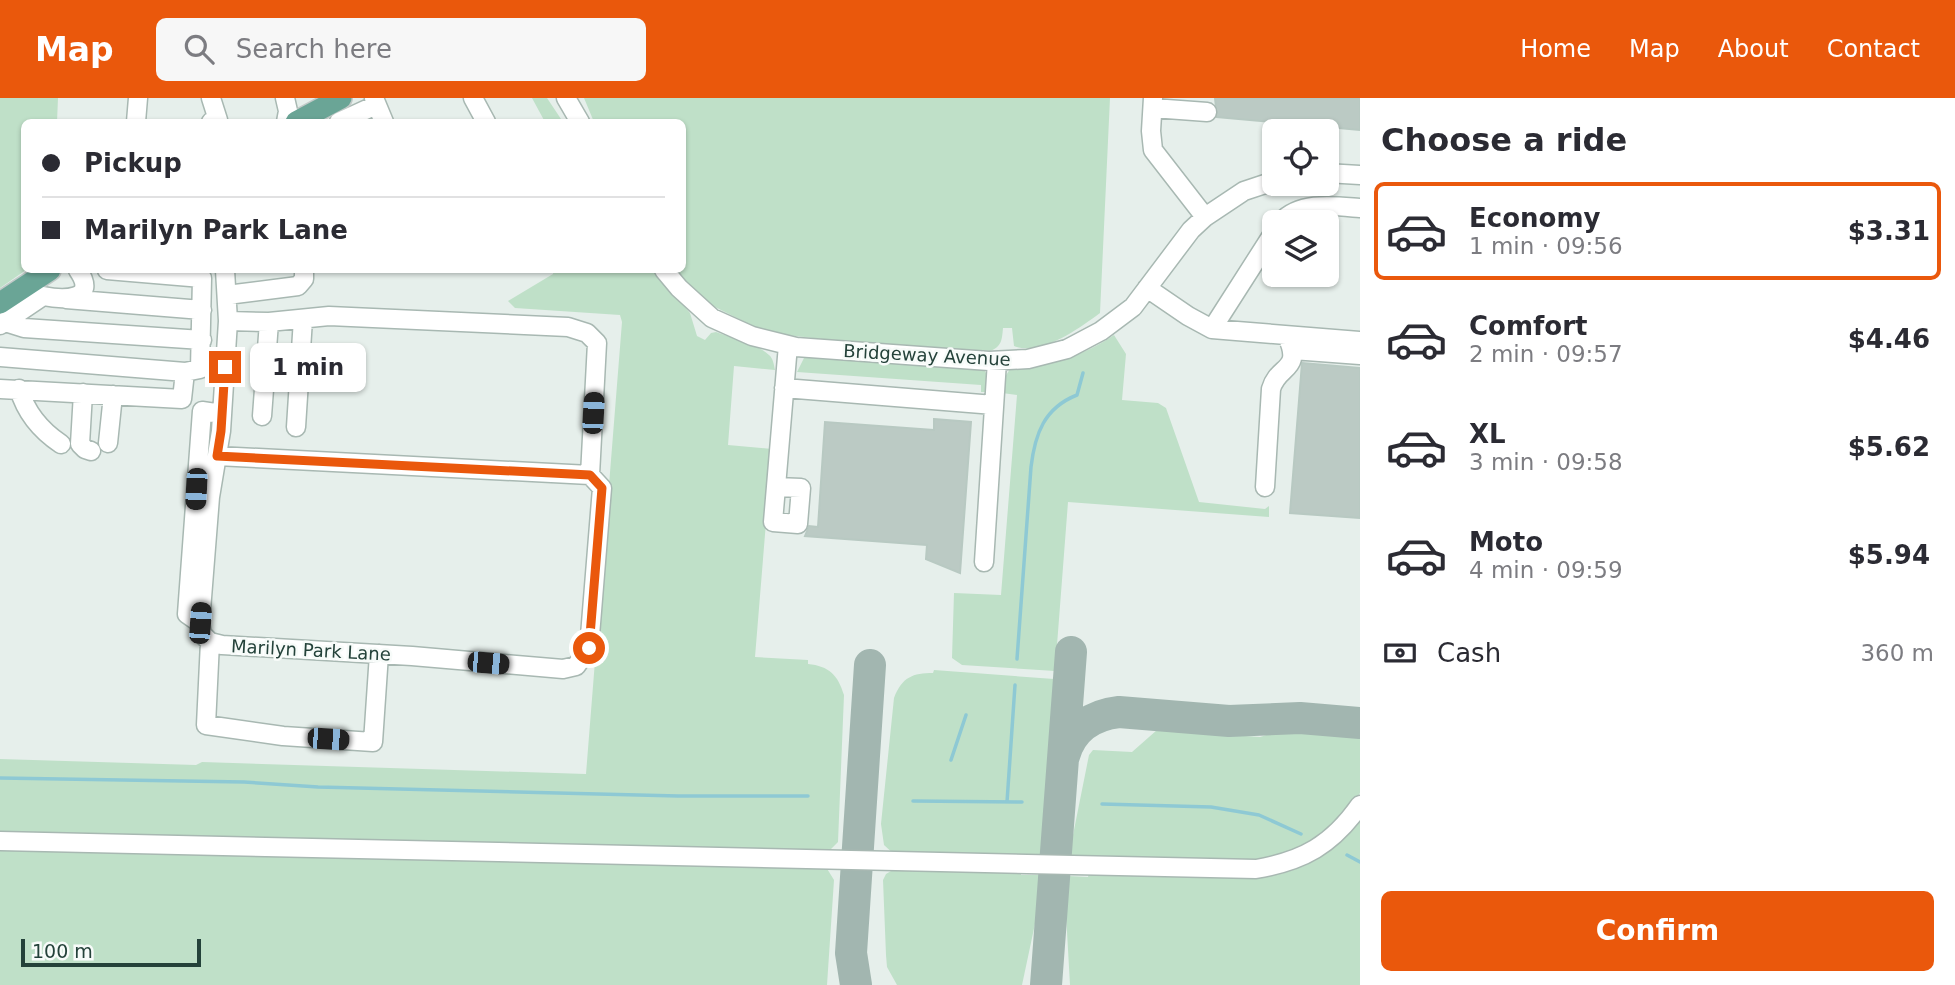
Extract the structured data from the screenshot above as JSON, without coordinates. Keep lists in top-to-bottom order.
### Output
{
  "streets": {
    "street": ["Bridgeway Avenue", "Marilyn Park Lane"]
  },
  "scale_bar": "100 m",
  "page": {
    "header": "Map",
    "search": "Search here",
    "nav": [
      "Home",
      "Map",
      "About",
      "Contact"
    ],
    "heading": "Choose a ride",
    "banner": ["Pickup", "Marilyn Park Lane"],
    "list": [
      {
        "name": "Economy",
        "note": "1 min · 09:56",
        "value": "$3.31"
      },
      {
        "name": "Comfort",
        "note": "2 min · 09:57",
        "value": "$4.46"
      },
      {
        "name": "XL",
        "note": "3 min · 09:58",
        "value": "$5.62"
      },
      {
        "name": "Moto",
        "note": "4 min · 09:59",
        "value": "$5.94"
      }
    ],
    "bubble": "1 min",
    "pay": ["Cash", "360 m"],
    "buttons": "Confirm",
    "scale": "100 m"
  }
}
